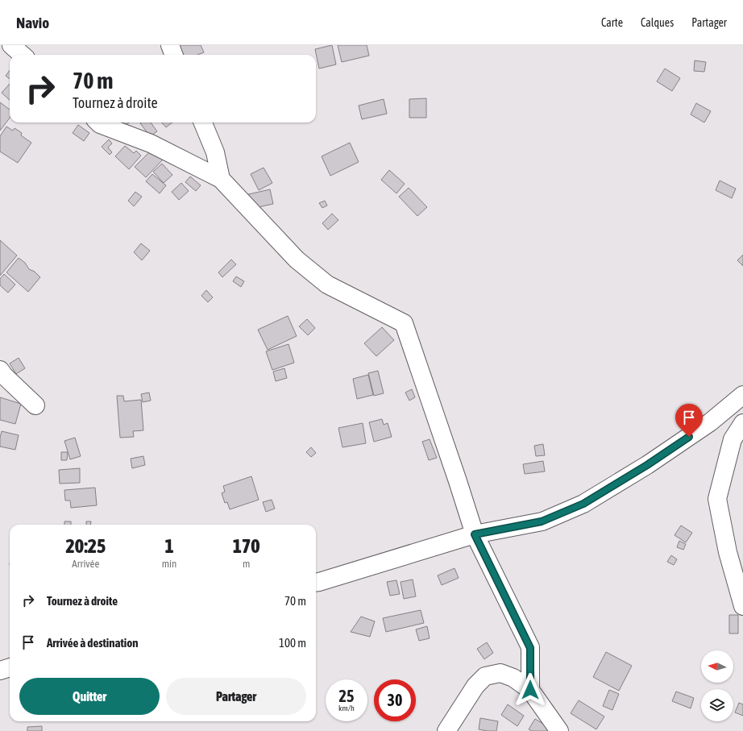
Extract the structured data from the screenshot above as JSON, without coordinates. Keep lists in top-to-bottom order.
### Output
{
  "north": "left",
  "page": {
    "header": "Navio",
    "nav": ["Carte", "Calques", "Partager"],
    "turn": ["70 m", "Tournez à droite"],
    "eta": [
      "20:25",
      "Arrivée",
      "1",
      "min",
      "170",
      "m"
    ],
    "list": [
      {
        "name": "Tournez à droite",
        "value": "70 m"
      },
      {
        "name": "Arrivée à destination",
        "value": "100 m"
      }
    ],
    "buttons": ["Quitter", "Partager"],
    "speed": "25 km/h",
    "limit": "30"
  }
}
